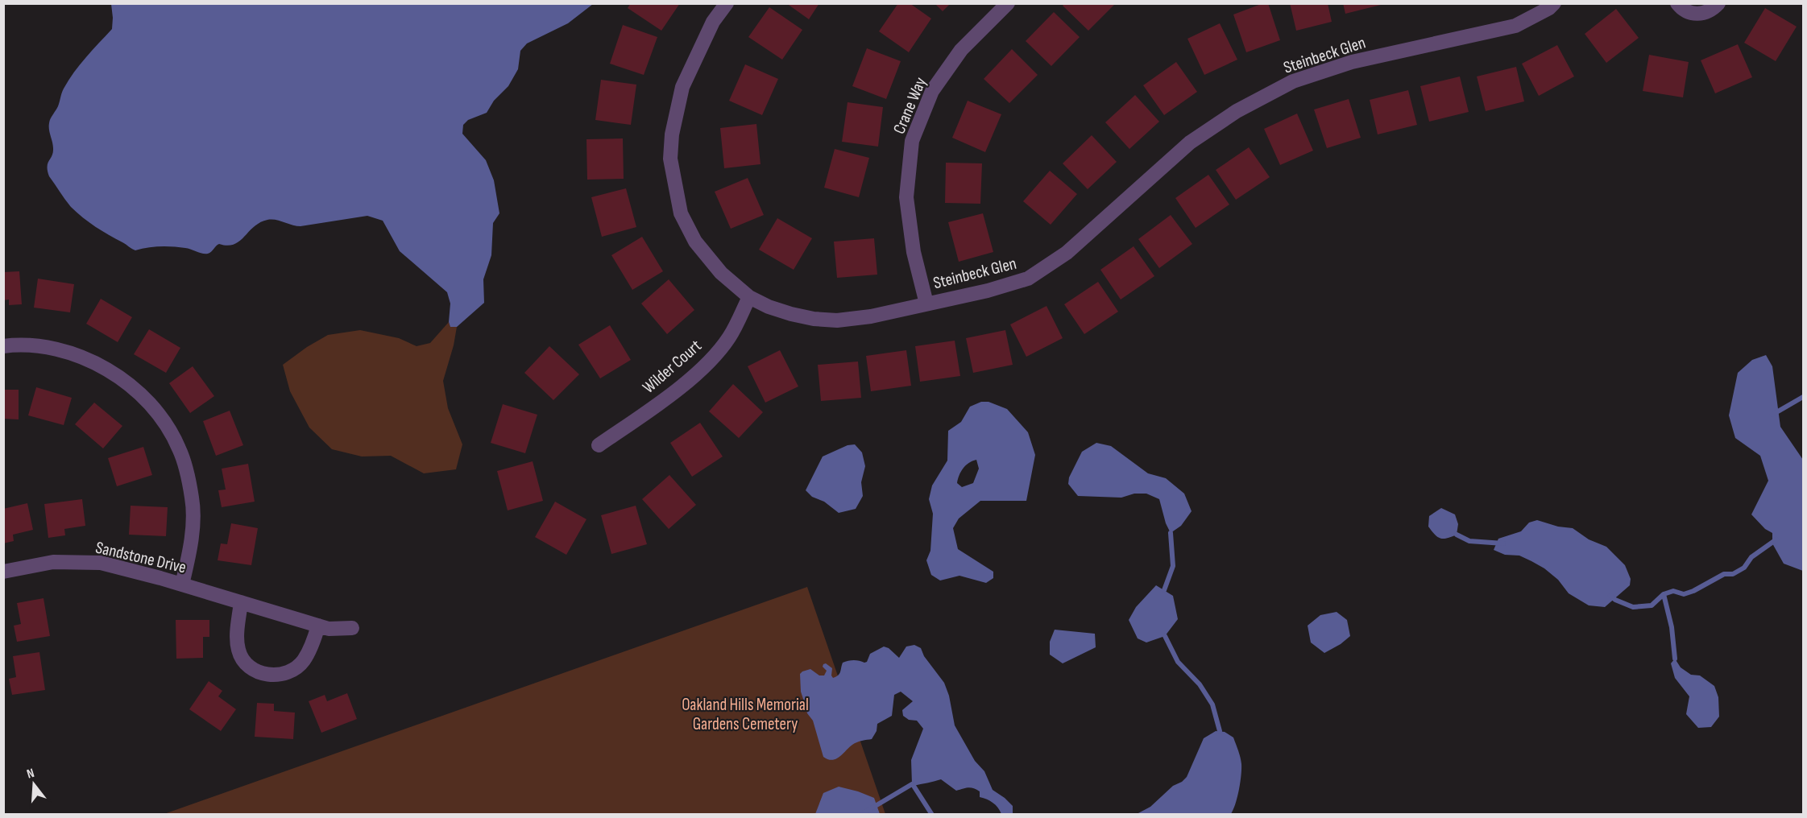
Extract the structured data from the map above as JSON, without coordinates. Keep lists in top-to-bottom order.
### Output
{
  "streets": {
    "street": [
      "Steinbeck Glen",
      "Crane Way",
      "Wilder Court",
      "Sandstone Drive"
    ]
  },
  "crossings": [
    ["Steinbeck Glen", "Crane Way"],
    ["Steinbeck Glen", "Wilder Court"]
  ],
  "parks": ["Oakland Hills Memorial Gardens Cemetery"],
  "north": "top"
}
